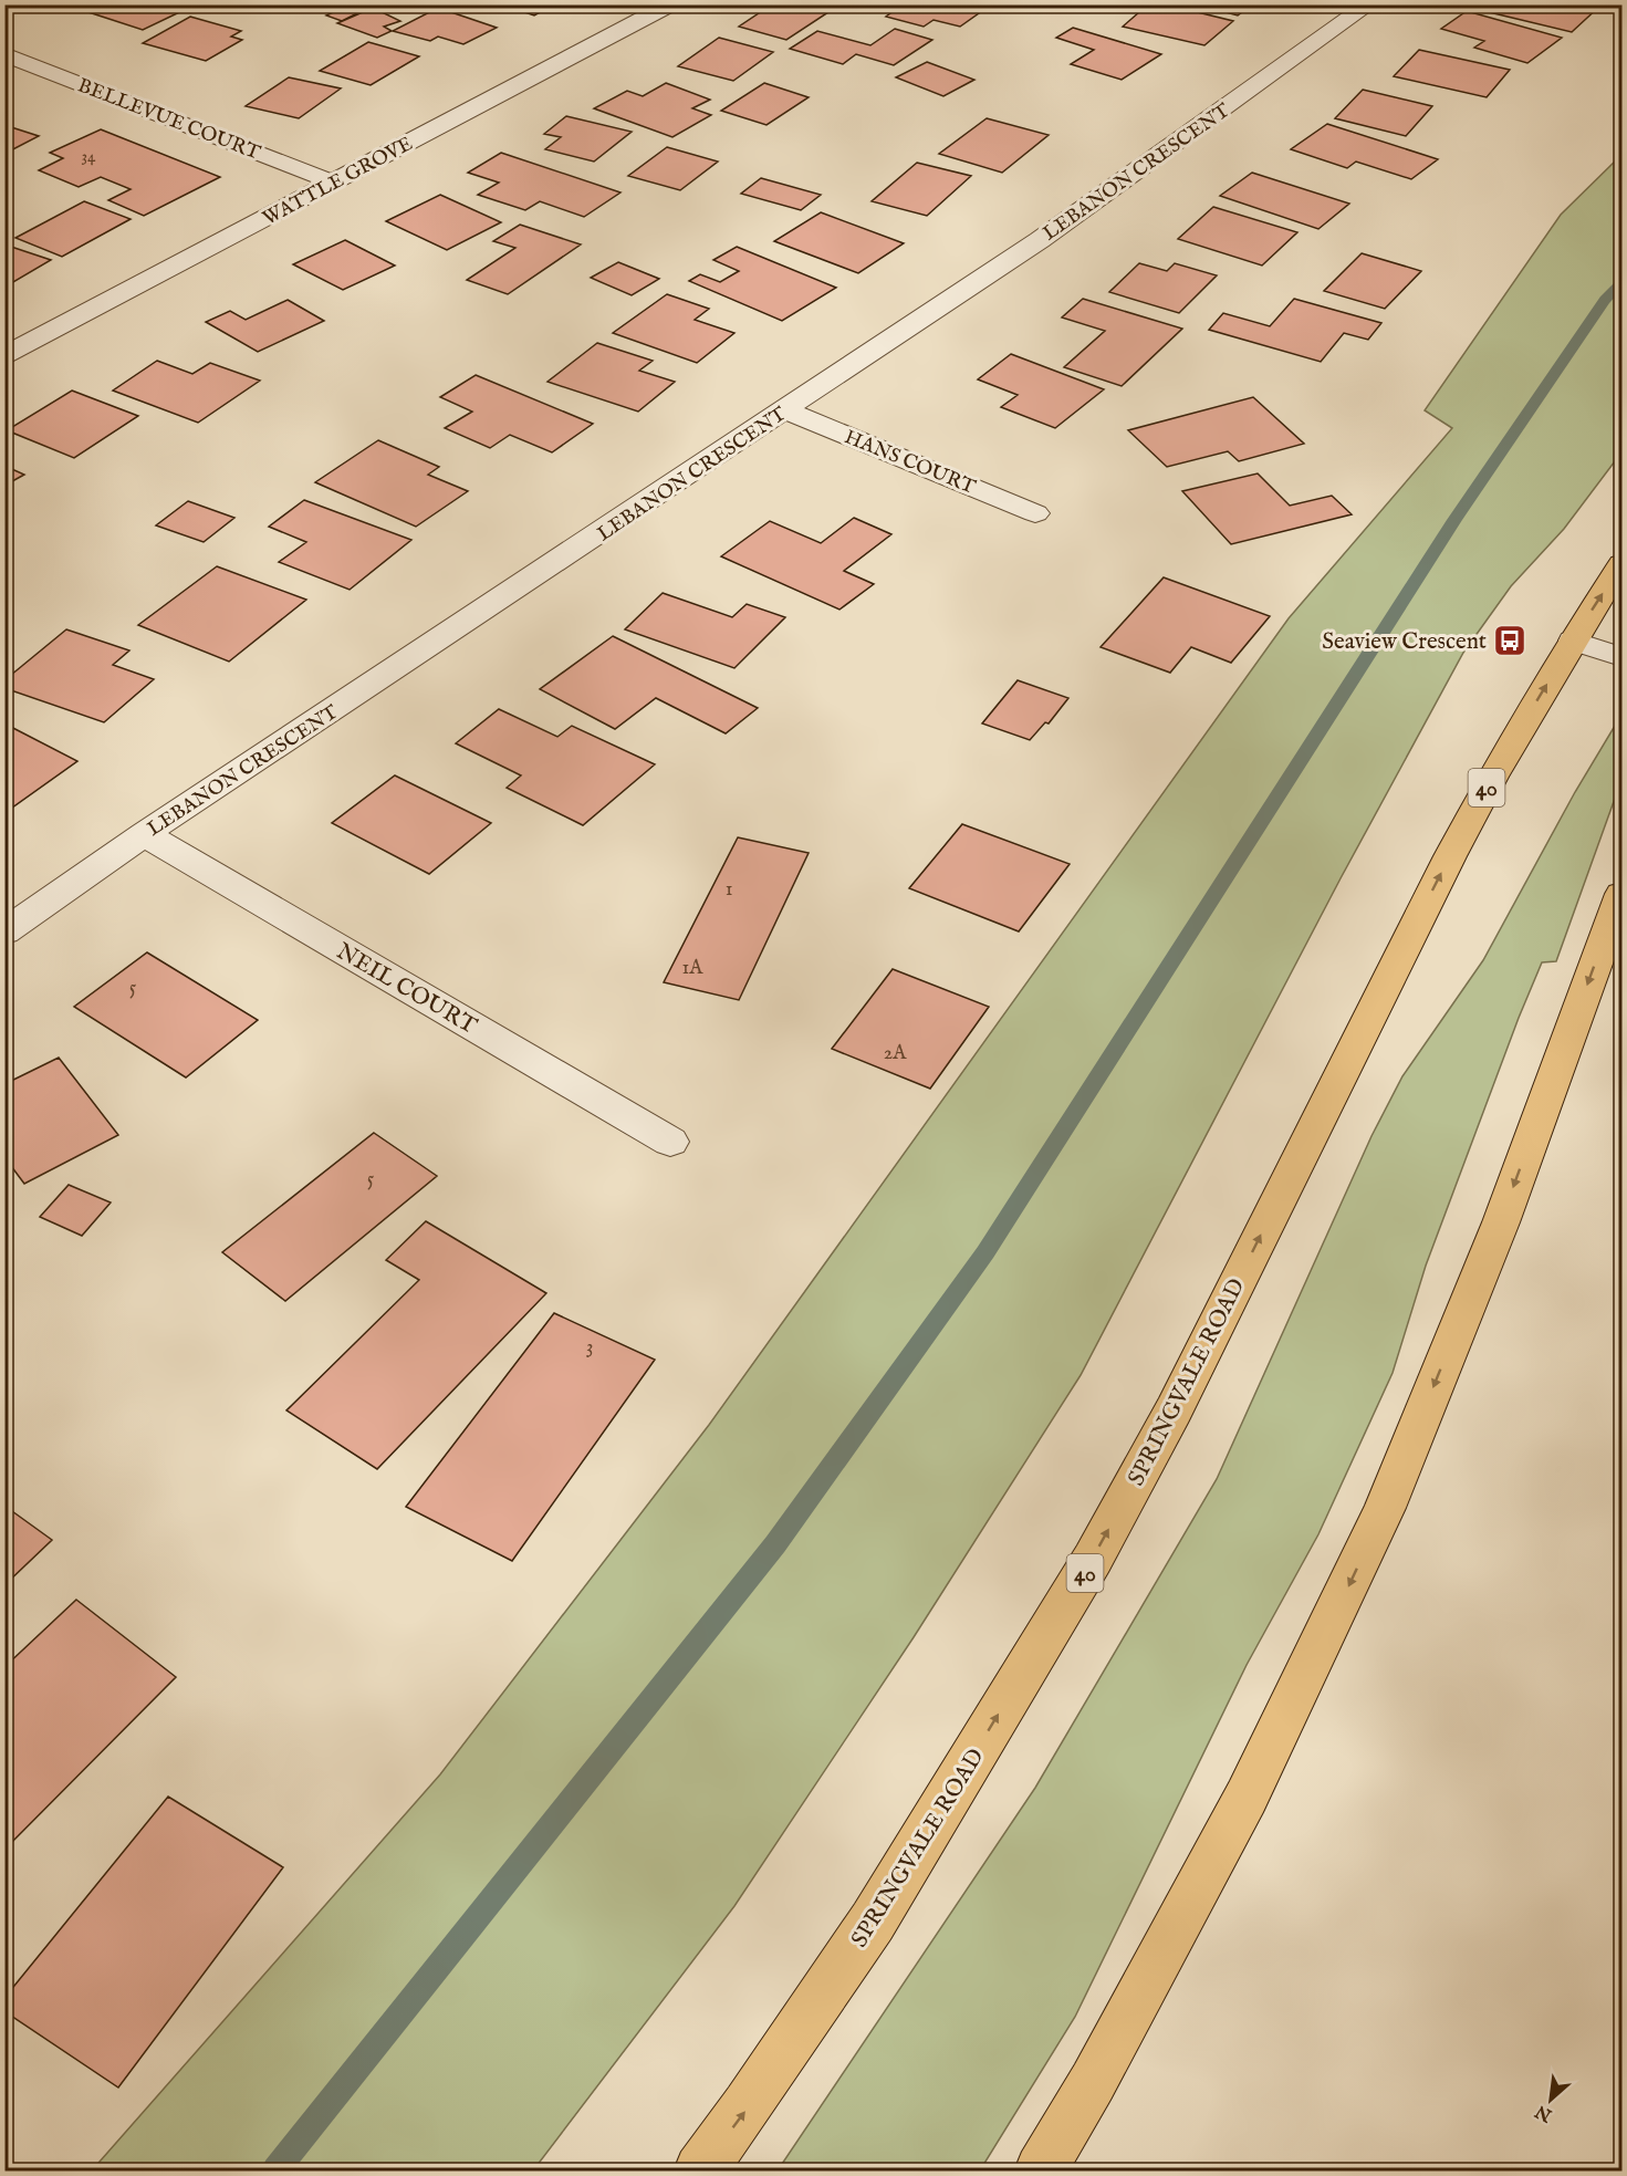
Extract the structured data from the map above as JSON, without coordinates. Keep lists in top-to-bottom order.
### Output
{
  "streets": {
    "highway": ["40", "SPRINGVALE ROAD"],
    "street": [
      "BELLEVUE COURT",
      "LEBANON CRESCENT",
      "WATTLE GROVE",
      "HANS COURT",
      "NEIL COURT"
    ]
  },
  "crossings": [
    ["BELLEVUE COURT", "WATTLE GROVE"],
    ["LEBANON CRESCENT", "HANS COURT"],
    ["LEBANON CRESCENT", "NEIL COURT"]
  ],
  "places": {
    "bus stop": ["Seaview Crescent"]
  },
  "house_numbers": [
    "34",
    "1",
    "1A",
    "5",
    "2A",
    "5",
    "3"
  ],
  "north": "bottom left"
}
